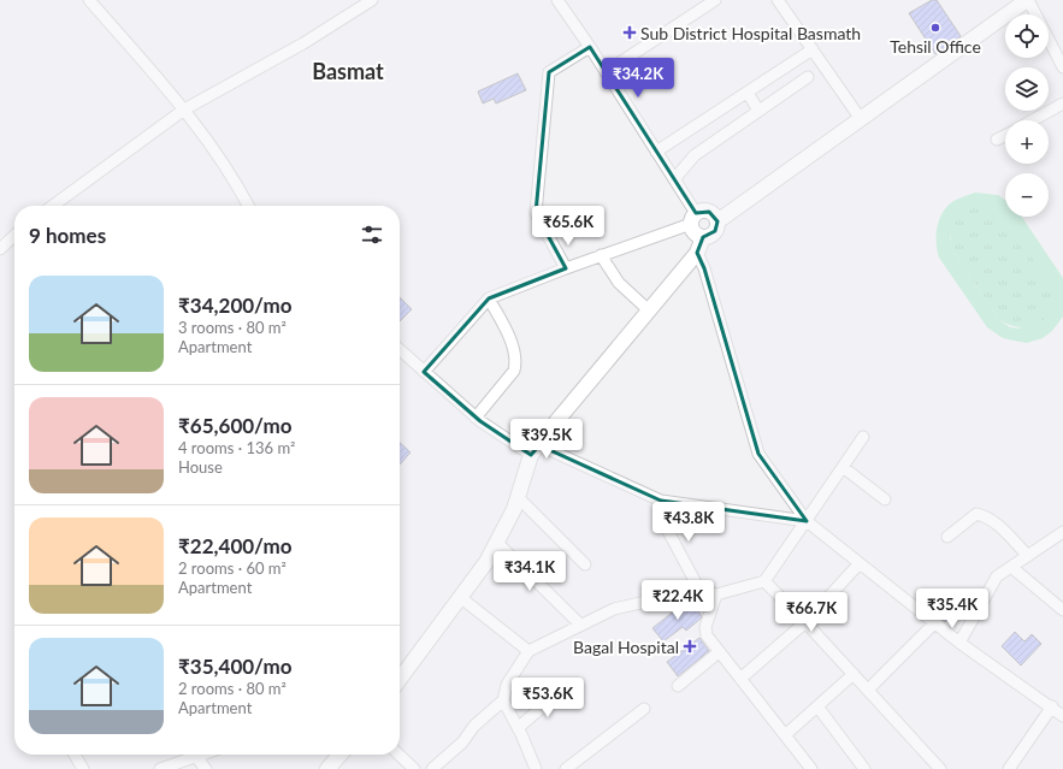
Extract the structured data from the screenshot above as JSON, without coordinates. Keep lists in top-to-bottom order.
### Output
{
  "districts": ["Basmat"],
  "places": {
    "other": ["Tehsil Office"],
    "health": ["Sub District Hospital Basmath", "Bagal Hospital"]
  },
  "page": {
    "map_buttons": ["+", "−"],
    "price": [
      "₹34.2K",
      "₹65.6K",
      "₹39.5K",
      "₹43.8K",
      "₹34.1K",
      "₹22.4K",
      "₹35.4K",
      "₹66.7K",
      "₹53.6K"
    ],
    "heading": "9 homes",
    "list": [
      {
        "name": "₹34,200/mo",
        "note": "3 rooms · 80 m² · Apartment"
      },
      {
        "name": "₹65,600/mo",
        "note": "4 rooms · 136 m² · House"
      },
      {
        "name": "₹22,400/mo",
        "note": "2 rooms · 60 m² · Apartment"
      },
      {
        "name": "₹35,400/mo",
        "note": "2 rooms · 80 m² · Apartment"
      }
    ]
  }
}
